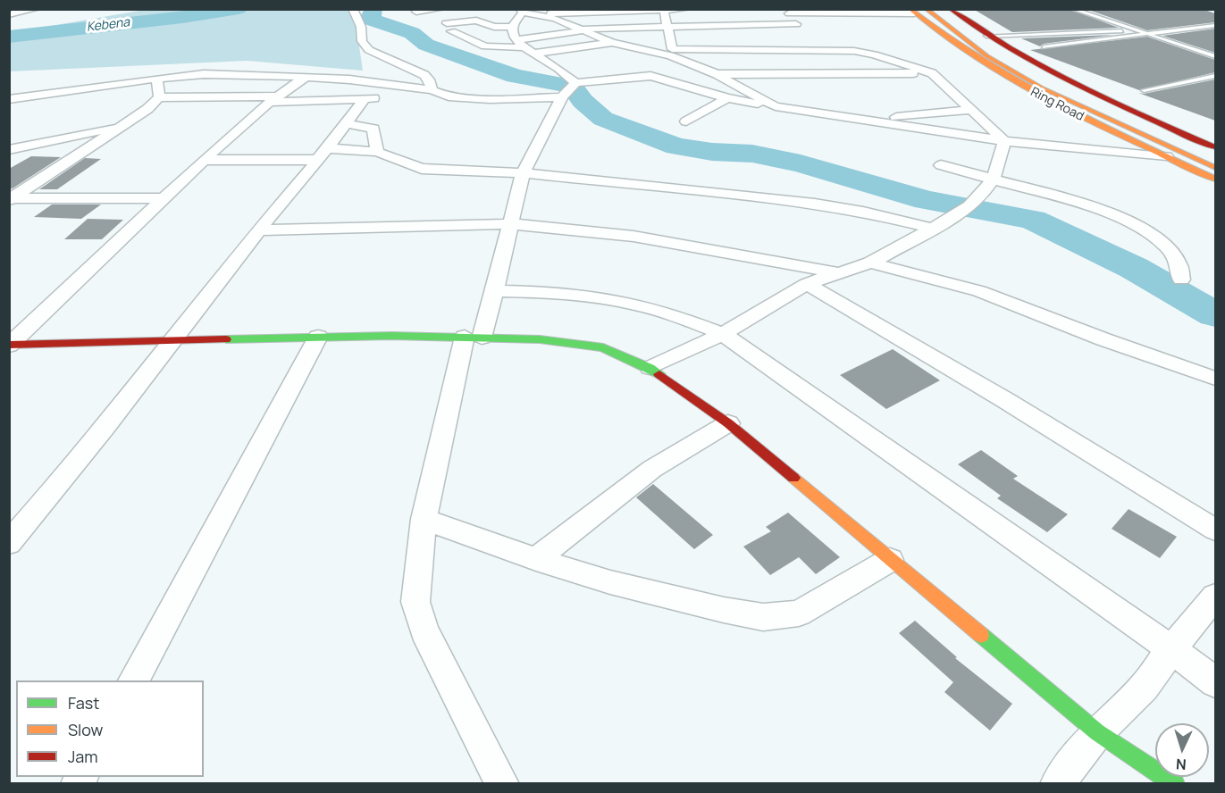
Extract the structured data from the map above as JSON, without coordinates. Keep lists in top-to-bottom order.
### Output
{
  "streets": {
    "main road": ["Ring Road"]
  },
  "water": ["Kebena"],
  "legend": ["Fast", "Slow", "Jam"],
  "north": "bottom"
}
